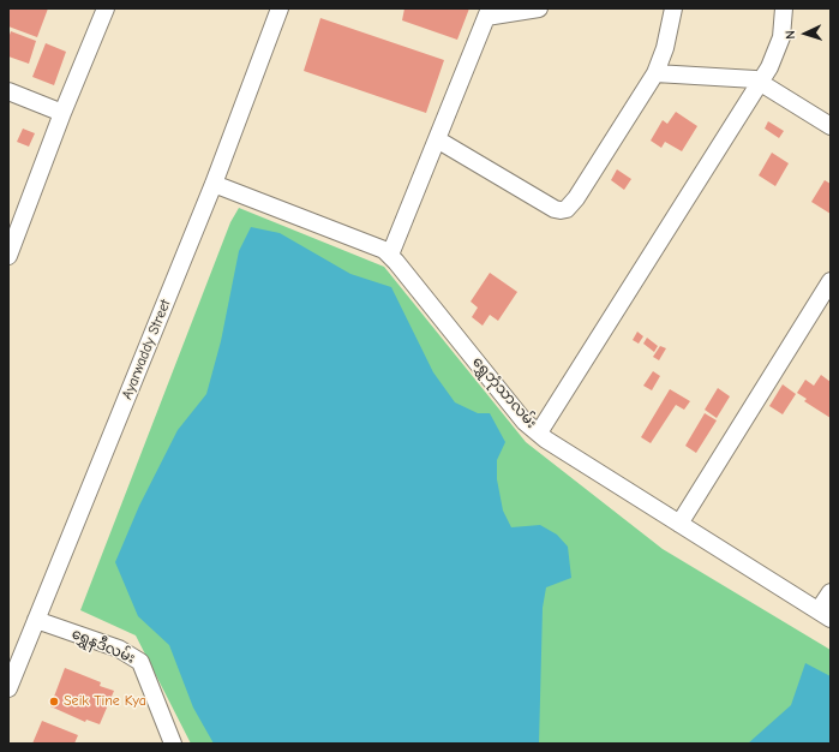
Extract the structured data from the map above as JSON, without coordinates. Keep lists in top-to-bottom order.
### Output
{
  "streets": {
    "street": ["Ayarwaddy Street", "ရွှေဘုံသာလမ်း", "ရွှေနဒီလမ်း"]
  },
  "crossings": [
    ["Ayarwaddy Street", "ရွှေဘုံသာလမ်း"],
    ["Ayarwaddy Street", "ရွှေနဒီလမ်း"]
  ],
  "places": ["Seik Tine Kya"],
  "north": "left"
}
